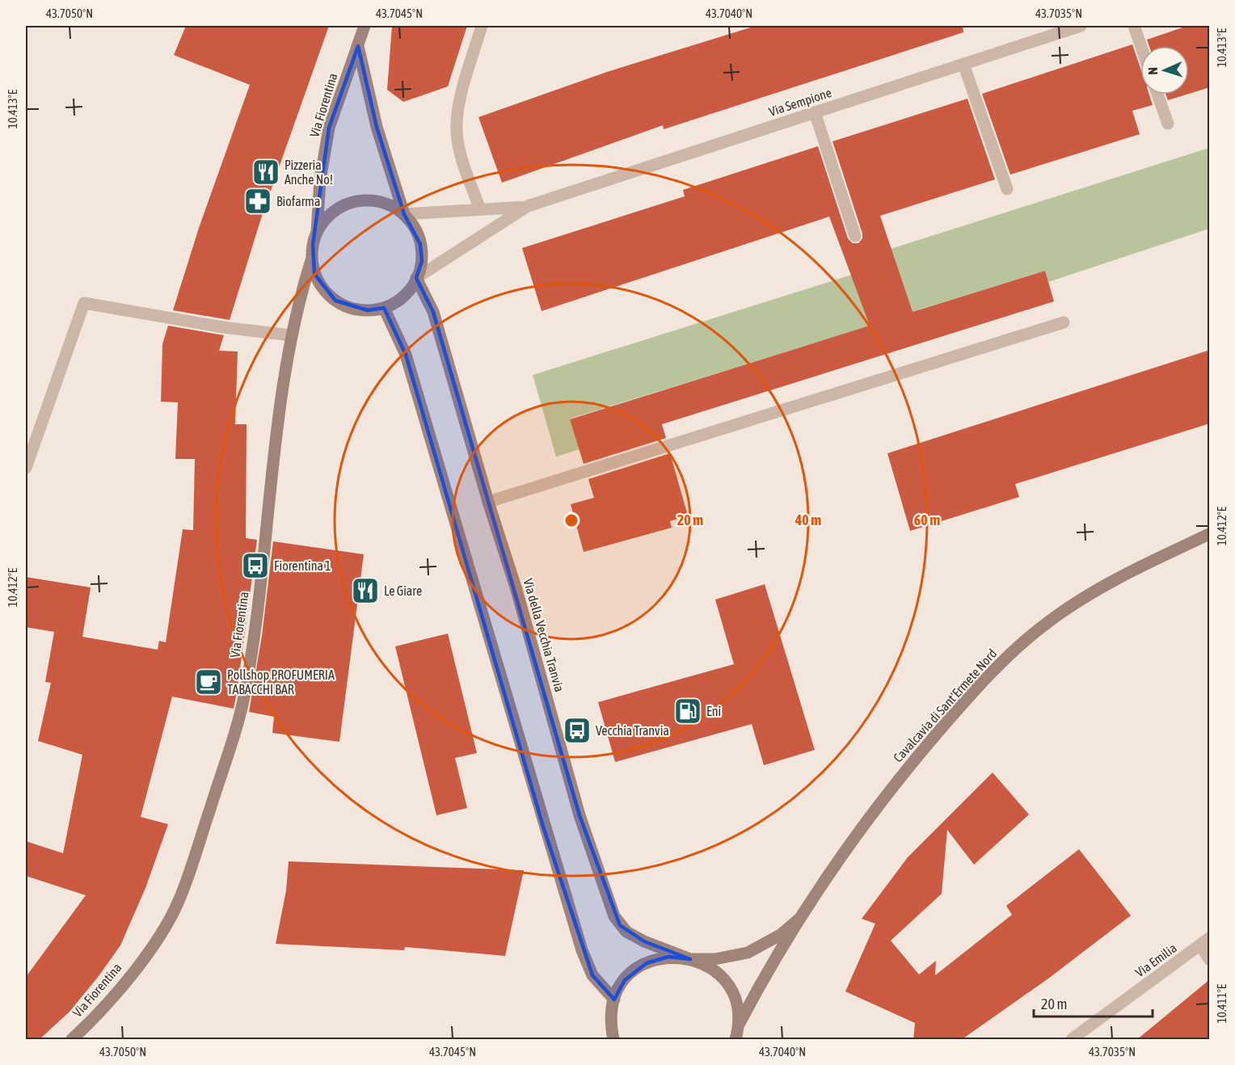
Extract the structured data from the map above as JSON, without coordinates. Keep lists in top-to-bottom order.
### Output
{
  "streets": {
    "main road": ["Via Fiorentina", "Via della Vecchia Tranvia", "Cavalcavia di Sant'Ermete Nord"],
    "street": ["Via Sempione", "Via Emilia"]
  },
  "crossings": [
    ["Via Sempione", "Via Fiorentina"],
    ["Via Sempione", "Via della Vecchia Tranvia"],
    ["Via Fiorentina", "Via della Vecchia Tranvia"],
    ["Via della Vecchia Tranvia", "Cavalcavia di Sant'Ermete Nord"]
  ],
  "places": {
    "restaurant": ["Pizzeria Anche No!", "Le Giare"],
    "pharmacy": ["Biofarma"],
    "bus stop": ["Fiorentina 1", "Vecchia Tranvia"],
    "cafe": ["Pollshop PROFUMERIA TABACCHI BAR"],
    "fuel station": ["Eni"]
  },
  "scale_bar": "20 m",
  "north": "left",
  "coordinates": [
    "43.7050°N",
    "43.7045°N",
    "43.7040°N",
    "43.7035°N",
    "10.413°E",
    "10.412°E",
    "10.411°E"
  ],
  "rings": ["20 m", "40 m", "60 m"]
}
